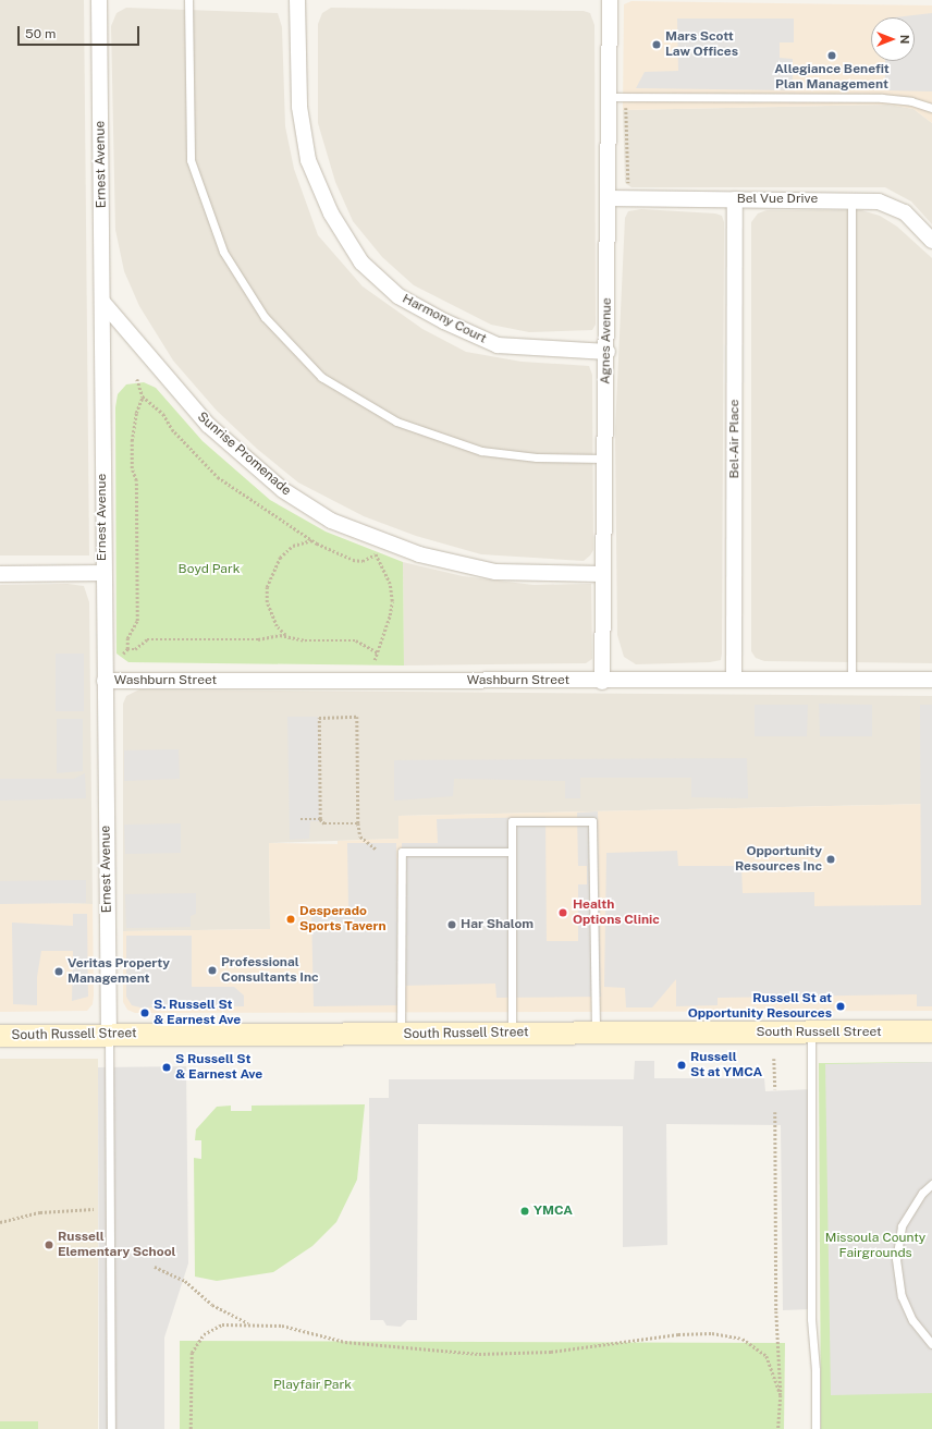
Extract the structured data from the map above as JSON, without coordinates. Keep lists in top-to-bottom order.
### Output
{
  "streets": {
    "main road": ["South Russell Street"],
    "street": [
      "Ernest Avenue",
      "Bel Vue Drive",
      "Harmony Court",
      "Agnes Avenue",
      "Bel-Air Place",
      "Sunrise Promenade",
      "Washburn Street"
    ]
  },
  "crossings": [
    ["Ernest Avenue", "Sunrise Promenade"],
    ["Ernest Avenue", "Washburn Street"],
    ["Ernest Avenue", "South Russell Street"],
    ["Bel Vue Drive", "Agnes Avenue"],
    ["Bel Vue Drive", "Bel-Air Place"],
    ["Harmony Court", "Agnes Avenue"],
    ["Agnes Avenue", "Sunrise Promenade"],
    ["Agnes Avenue", "Washburn Street"],
    ["Bel-Air Place", "Washburn Street"]
  ],
  "parks": ["Boyd Park", "Missoula County Fairgrounds", "Playfair Park"],
  "places": [
    "Mars Scott Law Offices",
    "Allegiance Benefit Plan Management",
    "Opportunity Resources Inc",
    "Health Options Clinic",
    "Desperado Sports Tavern",
    "Har Shalom",
    "Professional Consultants Inc",
    "Veritas Property Management",
    "Russell St at Opportunity Resources",
    "S. Russell St & Earnest Ave",
    "Russell St at YMCA",
    "S Russell St & Earnest Ave",
    "YMCA",
    "Russell Elementary School"
  ],
  "scale_bar": "50 m",
  "north": "right"
}
